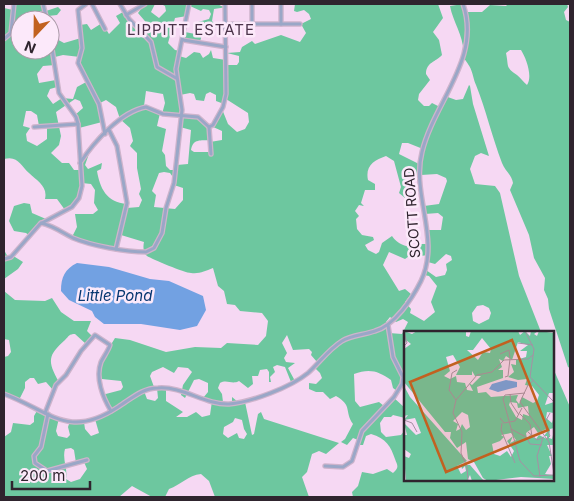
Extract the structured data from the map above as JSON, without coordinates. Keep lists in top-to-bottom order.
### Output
{
  "streets": {
    "street": ["SCOTT ROAD"]
  },
  "districts": ["LIPPITT ESTATE"],
  "water": ["Little Pond"],
  "scale_bar": "200 m",
  "north": "bottom"
}
